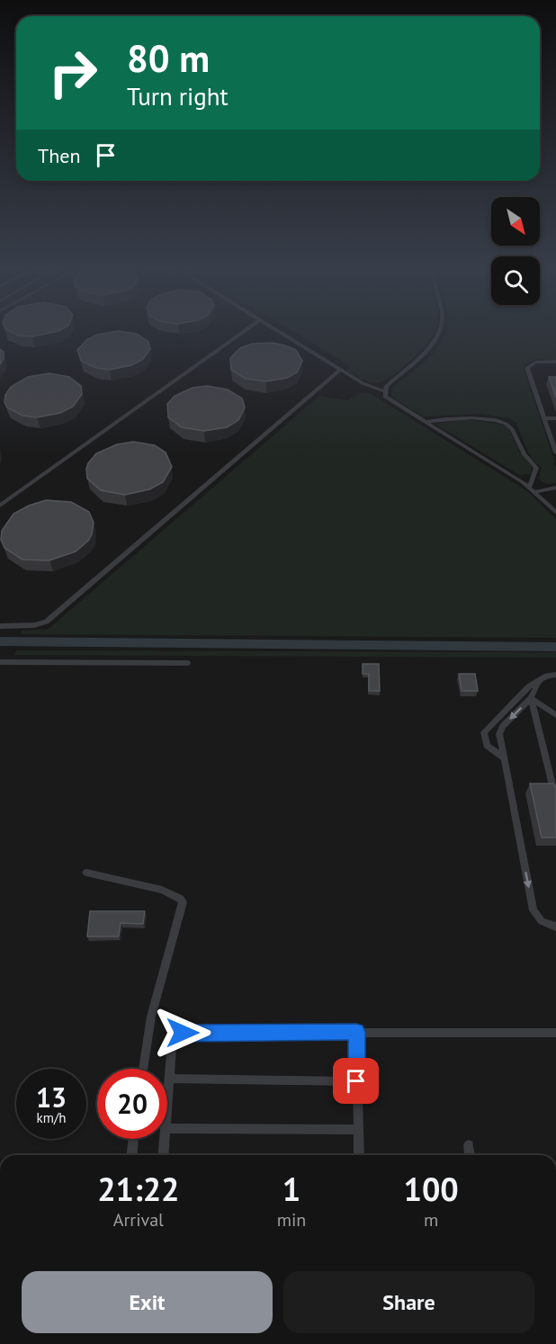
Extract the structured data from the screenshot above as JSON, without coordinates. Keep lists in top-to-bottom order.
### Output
{
  "north": "bottom right",
  "page": {
    "turn": ["80 m", "Turn right"],
    "then": "Then",
    "speed": "13 km/h",
    "limit": "20",
    "eta": [
      "21:22",
      "Arrival",
      "1",
      "min",
      "100",
      "m"
    ],
    "buttons": ["Exit", "Share"]
  }
}
